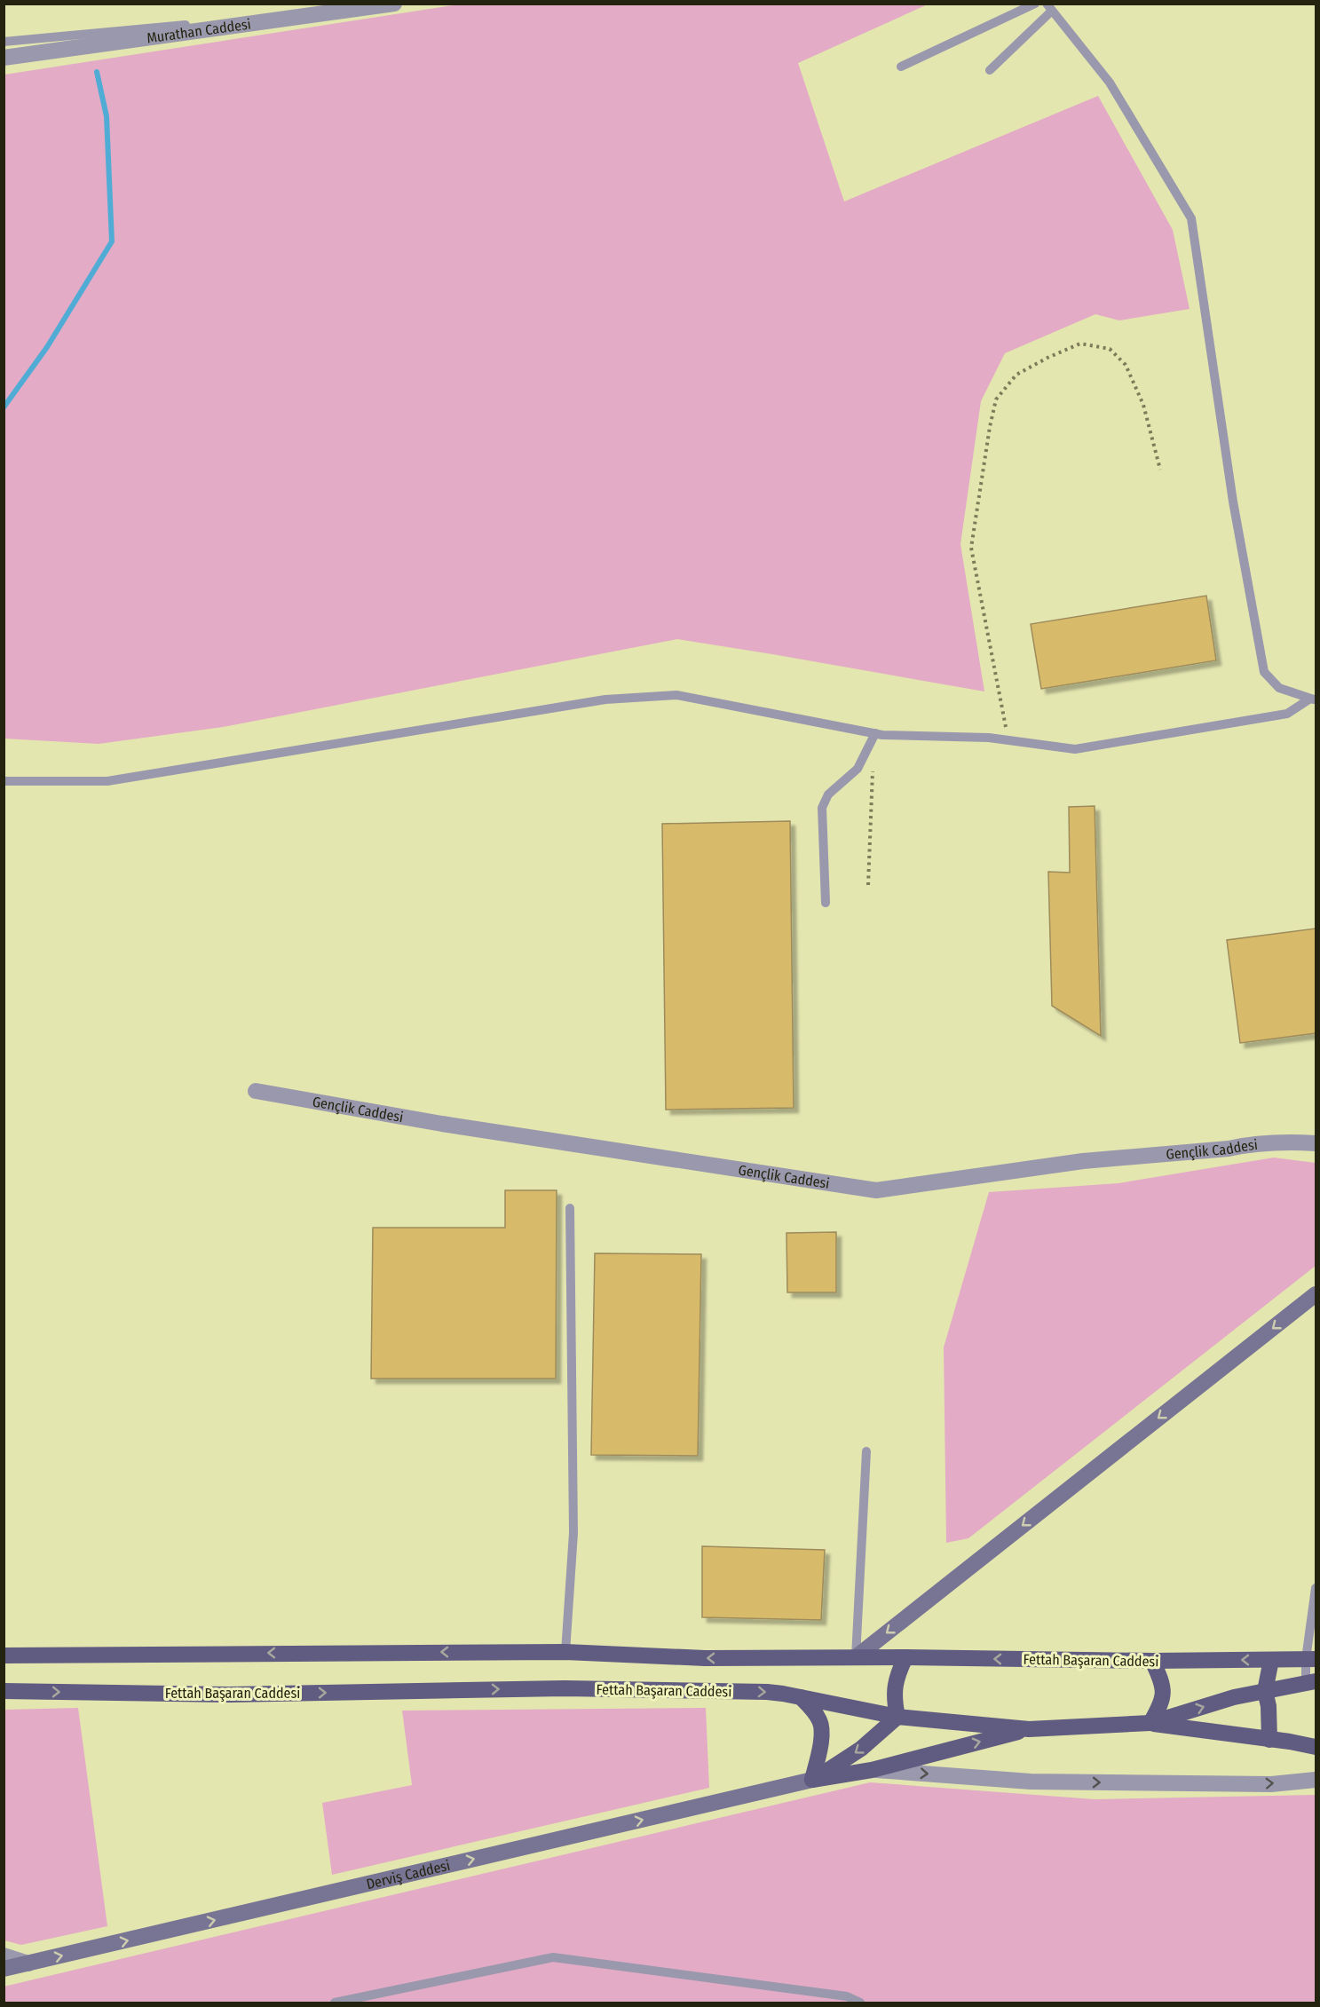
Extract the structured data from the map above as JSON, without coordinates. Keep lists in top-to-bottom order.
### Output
{
  "streets": {
    "main road": ["Fettah Başaran Caddesi"],
    "street": ["Murathan Caddesi", "Gençlik Caddesi", "Derviş Caddesi"]
  },
  "one_way": ["Derviş Caddesi"]
}
